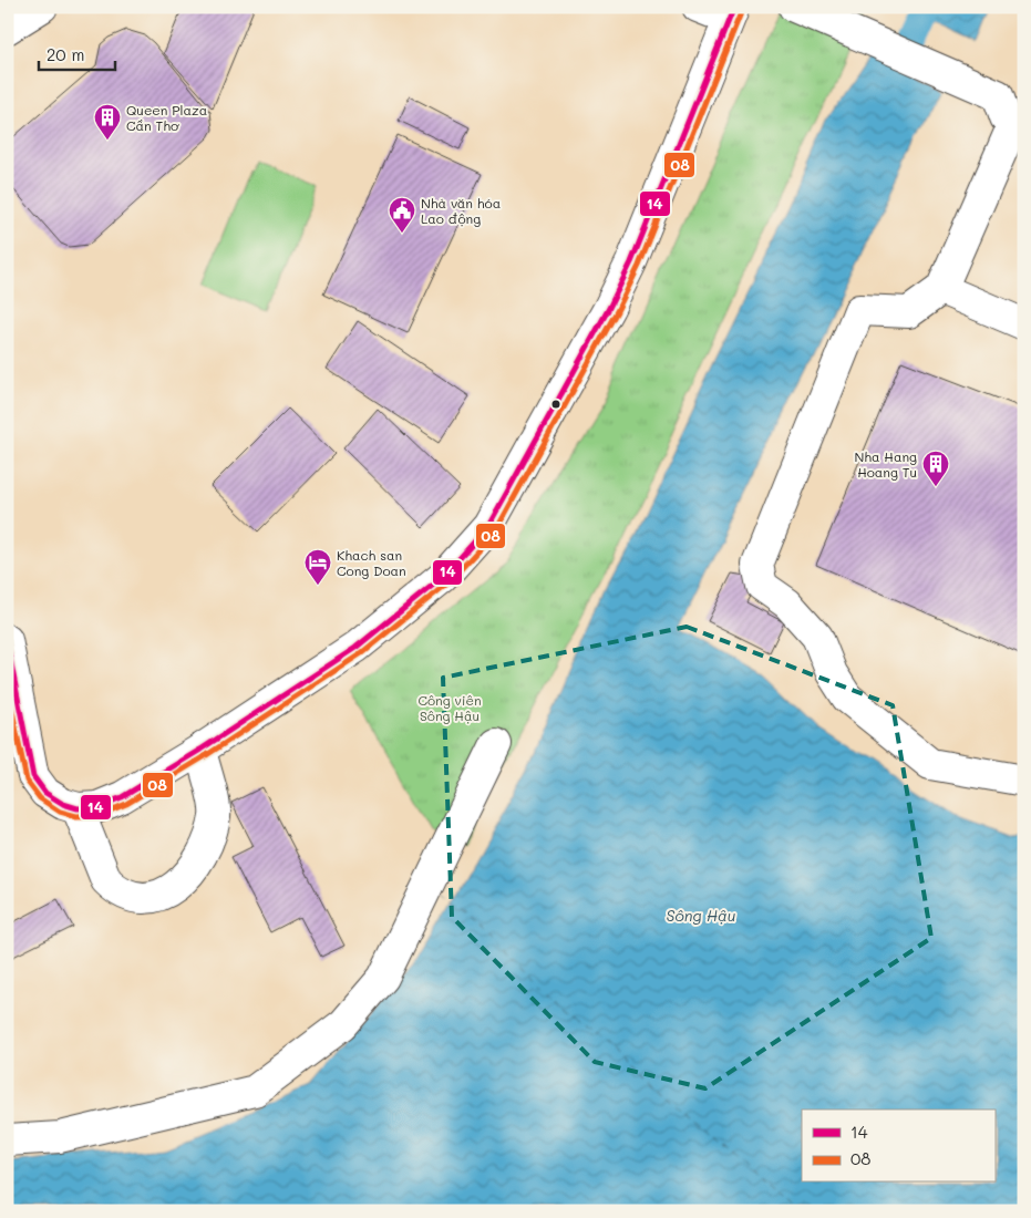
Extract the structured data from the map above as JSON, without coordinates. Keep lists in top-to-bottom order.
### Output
{
  "water": ["Sông Hậu"],
  "parks": ["Công viên Sông Hậu"],
  "places": {
    "building": ["Queen Plaza Cần Thơ", "Nha Hang Hoang Tu"],
    "public building": ["Nhà văn hóa Lao động"],
    "hotel": ["Khach san Cong Doan"]
  },
  "lines": ["transit line 14", "transit line 08"],
  "legend": ["14", "08"],
  "scale_bar": "20 m"
}
